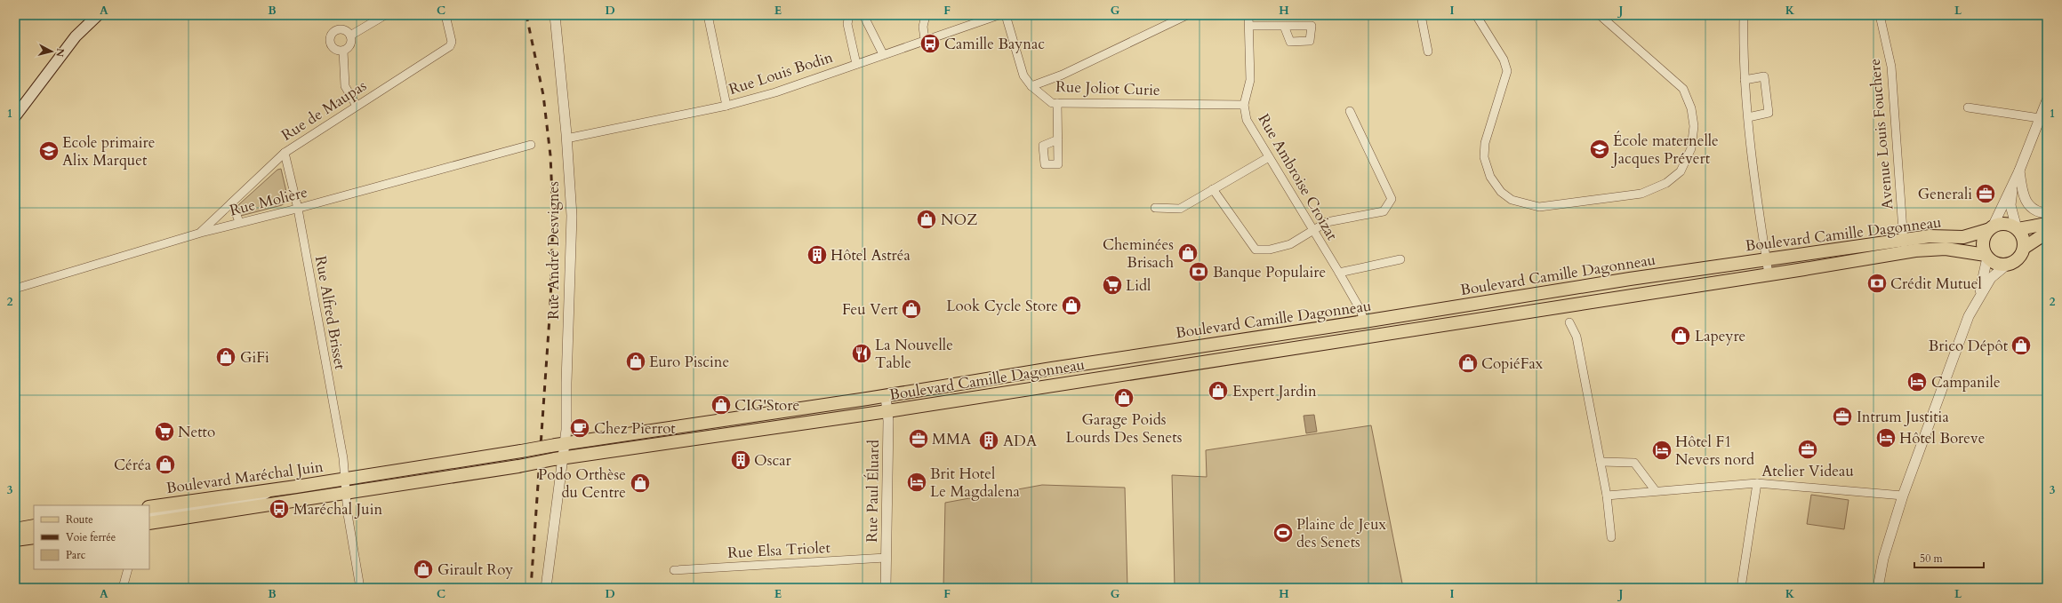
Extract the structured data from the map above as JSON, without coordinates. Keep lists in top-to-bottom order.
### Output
{
  "streets": {
    "main road": ["Boulevard Camille Dagonneau", "Boulevard Maréchal Juin"],
    "street": [
      "Rue Louis Bodin",
      "Rue Joliot Curie",
      "Rue de Maupas",
      "Avenue Louis Fouchere",
      "Rue Ambroise Croizat",
      "Rue Molière",
      "Rue André Desvignes",
      "Rue Alfred Brisset",
      "Rue Paul Éluard",
      "Rue Elsa Triolet"
    ]
  },
  "crossings": [
    ["Rue Louis Bodin", "Rue André Desvignes"],
    ["Rue Joliot Curie", "Rue Ambroise Croizat"],
    ["Rue de Maupas", "Rue Molière"],
    ["Rue de Maupas", "Rue Alfred Brisset"],
    ["Avenue Louis Fouchere", "Boulevard Camille Dagonneau"],
    ["Rue Ambroise Croizat", "Boulevard Camille Dagonneau"],
    ["Rue Molière", "Rue Alfred Brisset"],
    ["Boulevard Camille Dagonneau", "Rue André Desvignes"],
    ["Boulevard Camille Dagonneau", "Boulevard Maréchal Juin"],
    ["Boulevard Camille Dagonneau", "Rue Paul Éluard"],
    ["Rue André Desvignes", "Boulevard Maréchal Juin"],
    ["Rue Alfred Brisset", "Boulevard Maréchal Juin"],
    ["Rue Paul Éluard", "Rue Elsa Triolet"]
  ],
  "places": {
    "bus stop": ["Camille Baynac", "Maréchal Juin"],
    "school or university": ["École maternelle Jacques Prévert", "Ecole primaire Alix Marquet"],
    "office": [
      "Generali",
      "Intrum Justitia",
      "MMA",
      "Atelier Videau"
    ],
    "shop": [
      "NOZ",
      "Cheminées Brisach",
      "Look Cycle Store",
      "Feu Vert",
      "Lapeyre",
      "Brico Dépôt",
      "GiFi",
      "Euro Piscine",
      "CopiéFax",
      "Expert Jardin",
      "Garage Poids Lourds Des Senets",
      "CIG'Store",
      "Céréa",
      "Podo Orthèse du Centre",
      "Girault Roy"
    ],
    "building": ["Hôtel Astréa", "ADA", "Oscar"],
    "bank": ["Banque Populaire", "Crédit Mutuel"],
    "supermarket": ["Lidl", "Netto"],
    "restaurant": ["La Nouvelle Table"],
    "hotel": [
      "Campanile",
      "Hôtel Boreve",
      "Hôtel F1 Nevers nord",
      "Brit Hotel Le Magdalena"
    ],
    "cafe": ["Chez Pierrot"],
    "sports": ["Plaine de Jeux des Senets"]
  },
  "legend": ["Route", "Voie ferrée", "Parc"],
  "scale_bar": "50 m",
  "north": "right",
  "grid": {
    "columns": [
      "A",
      "B",
      "C",
      "D",
      "E",
      "F",
      "G",
      "H",
      "I",
      "J",
      "K",
      "L"
    ],
    "rows": ["1", "2", "3"]
  }
}
